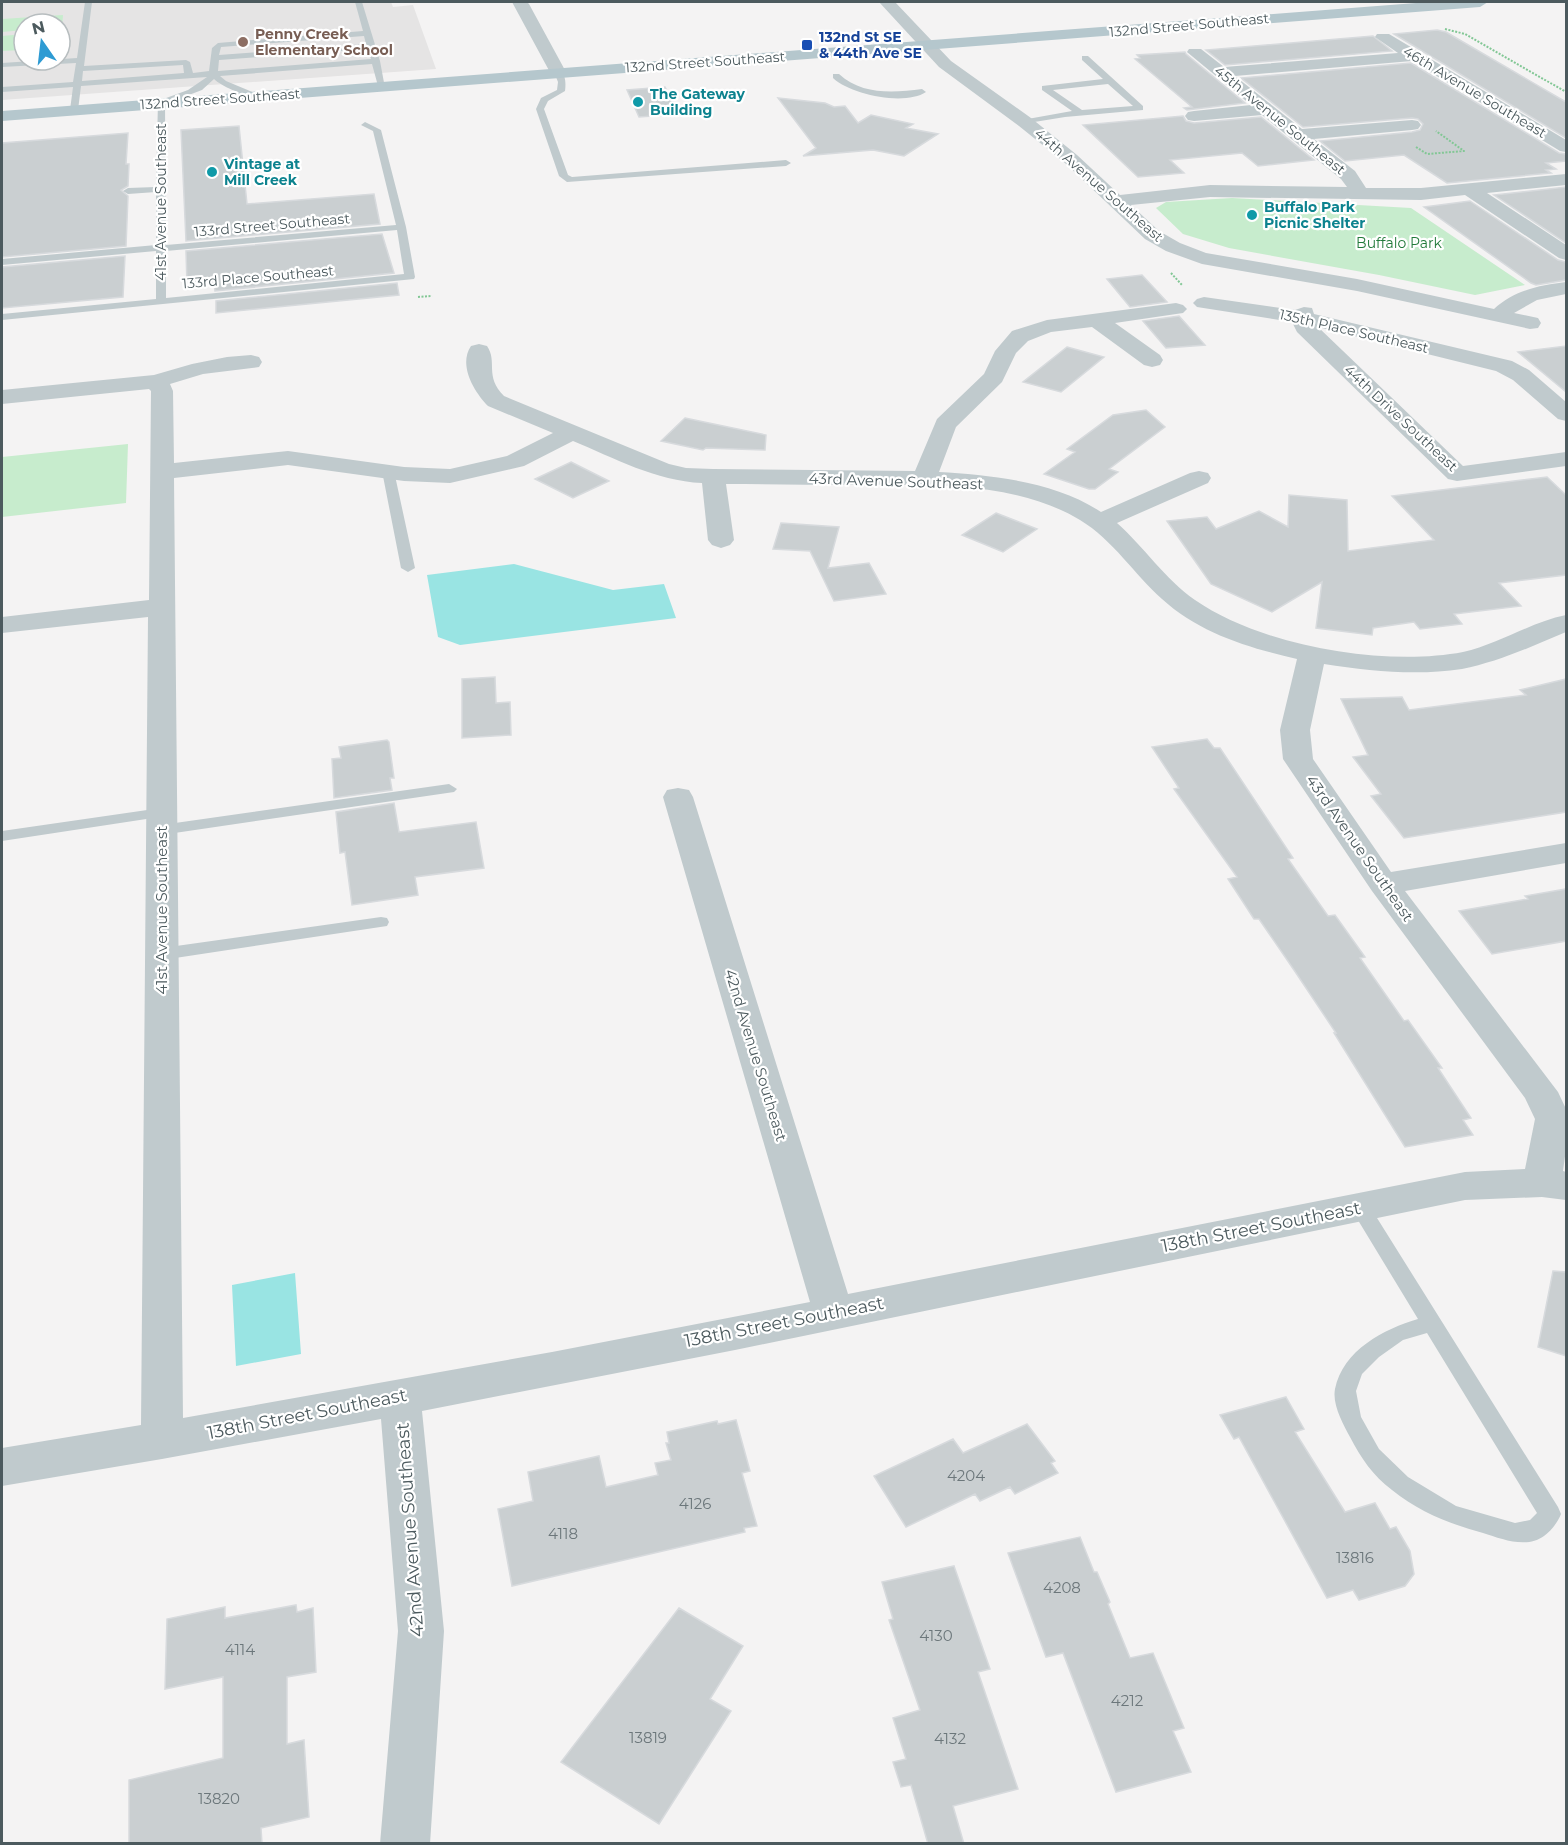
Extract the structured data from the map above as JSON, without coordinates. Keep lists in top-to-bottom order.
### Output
{
  "streets": {
    "main road": ["132nd Street Southeast"],
    "street": [
      "46th Avenue Southeast",
      "45th Avenue Southeast",
      "44th Avenue Southeast",
      "41st Avenue Southeast",
      "135th Place Southeast",
      "44th Drive Southeast",
      "43rd Avenue Southeast",
      "42nd Avenue Southeast",
      "138th Street Southeast"
    ],
    "lane": ["133rd Street Southeast", "133rd Place Southeast"]
  },
  "crossings": [
    ["132nd Street Southeast", "44th Avenue Southeast"],
    ["132nd Street Southeast", "41st Avenue Southeast"],
    ["41st Avenue Southeast", "133rd Street Southeast"],
    ["41st Avenue Southeast", "133rd Place Southeast"],
    ["41st Avenue Southeast", "138th Street Southeast"],
    ["133rd Street Southeast", "133rd Place Southeast"],
    ["135th Place Southeast", "44th Drive Southeast"],
    ["43rd Avenue Southeast", "138th Street Southeast"],
    ["42nd Avenue Southeast", "138th Street Southeast"]
  ],
  "parks": ["Buffalo Park"],
  "places": {
    "other": [
      "Penny Creek Elementary School",
      "The Gateway Building",
      "Vintage at Mill Creek",
      "Buffalo Park Picnic Shelter"
    ],
    "transit": ["132nd St SE & 44th Ave SE"]
  },
  "house_numbers": [
    "4204",
    "4126",
    "4118",
    "13816",
    "4208",
    "4130",
    "4114",
    "4212",
    "13819",
    "4132",
    "13820"
  ],
  "north": "top"
}
